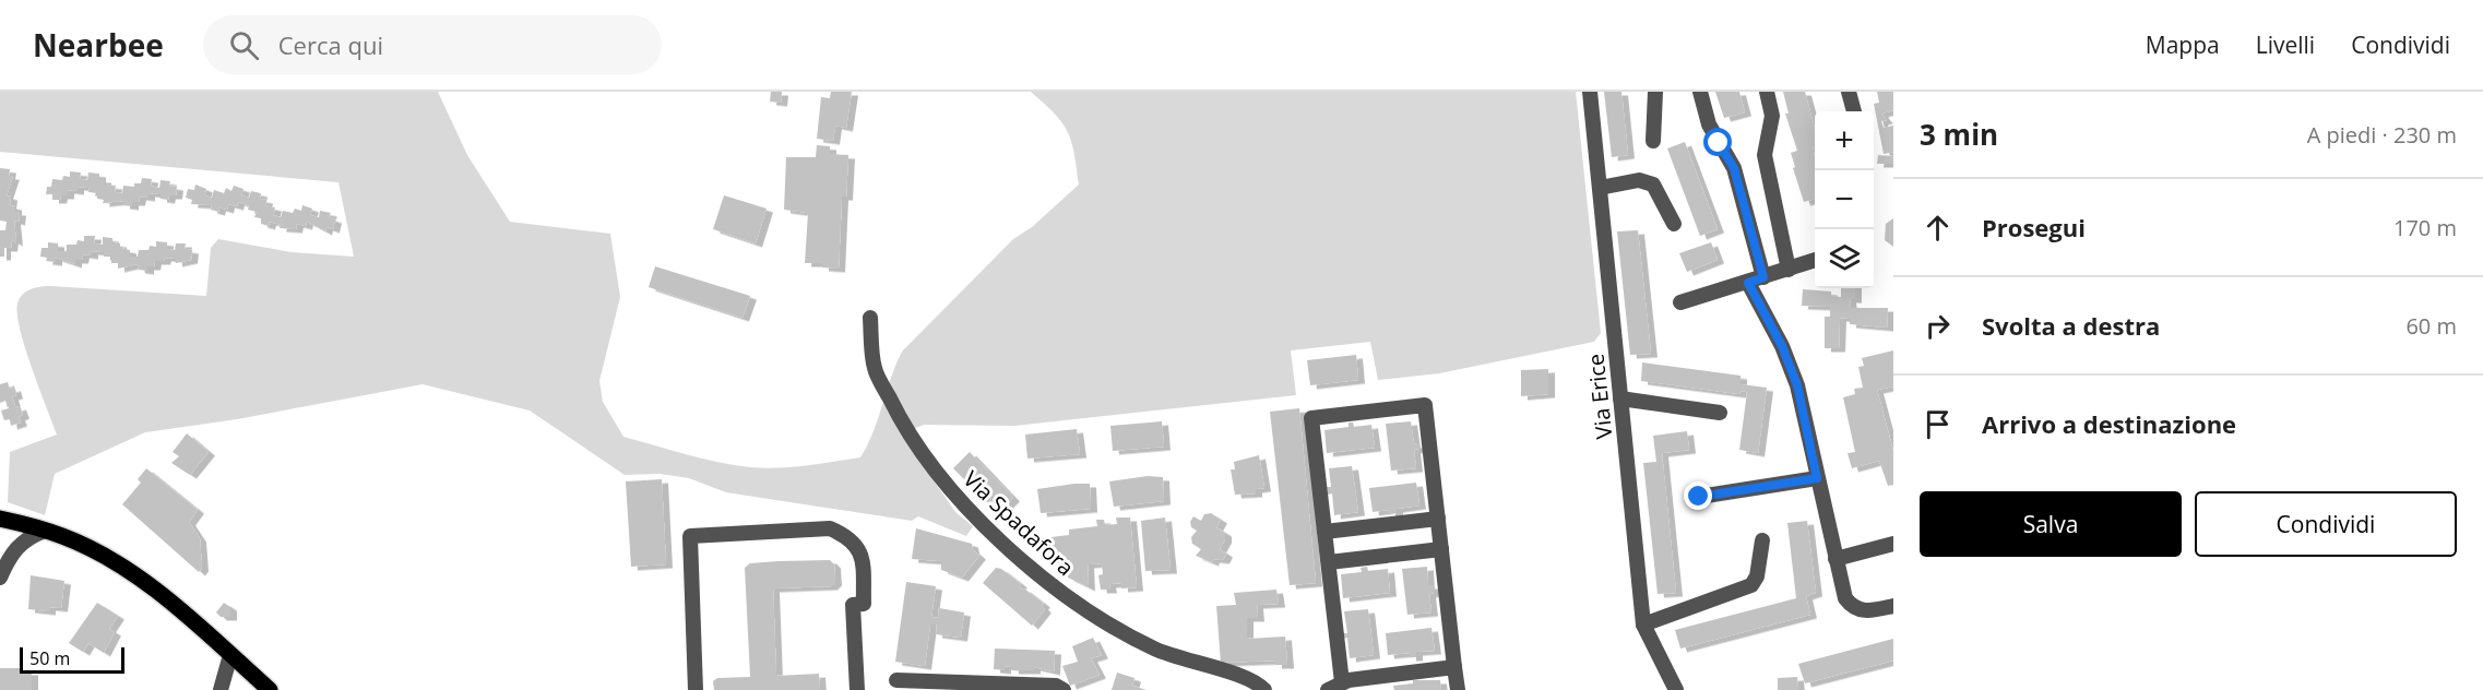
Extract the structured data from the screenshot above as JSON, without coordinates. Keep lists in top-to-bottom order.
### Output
{
  "streets": {
    "street": ["Via Erice", "Via Spadafora"]
  },
  "scale_bar": "50 m",
  "page": {
    "header": "Nearbee",
    "search": "Cerca qui",
    "nav": ["Mappa", "Livelli", "Condividi"],
    "heading": ["3 min", "A piedi · 230 m"],
    "map_buttons": ["+", "−"],
    "list": [
      ["Prosegui", "170 m"],
      ["Svolta a destra", "60 m"],
      "Arrivo a destinazione"
    ],
    "buttons": ["Salva", "Condividi"],
    "scale": "50 m"
  }
}
